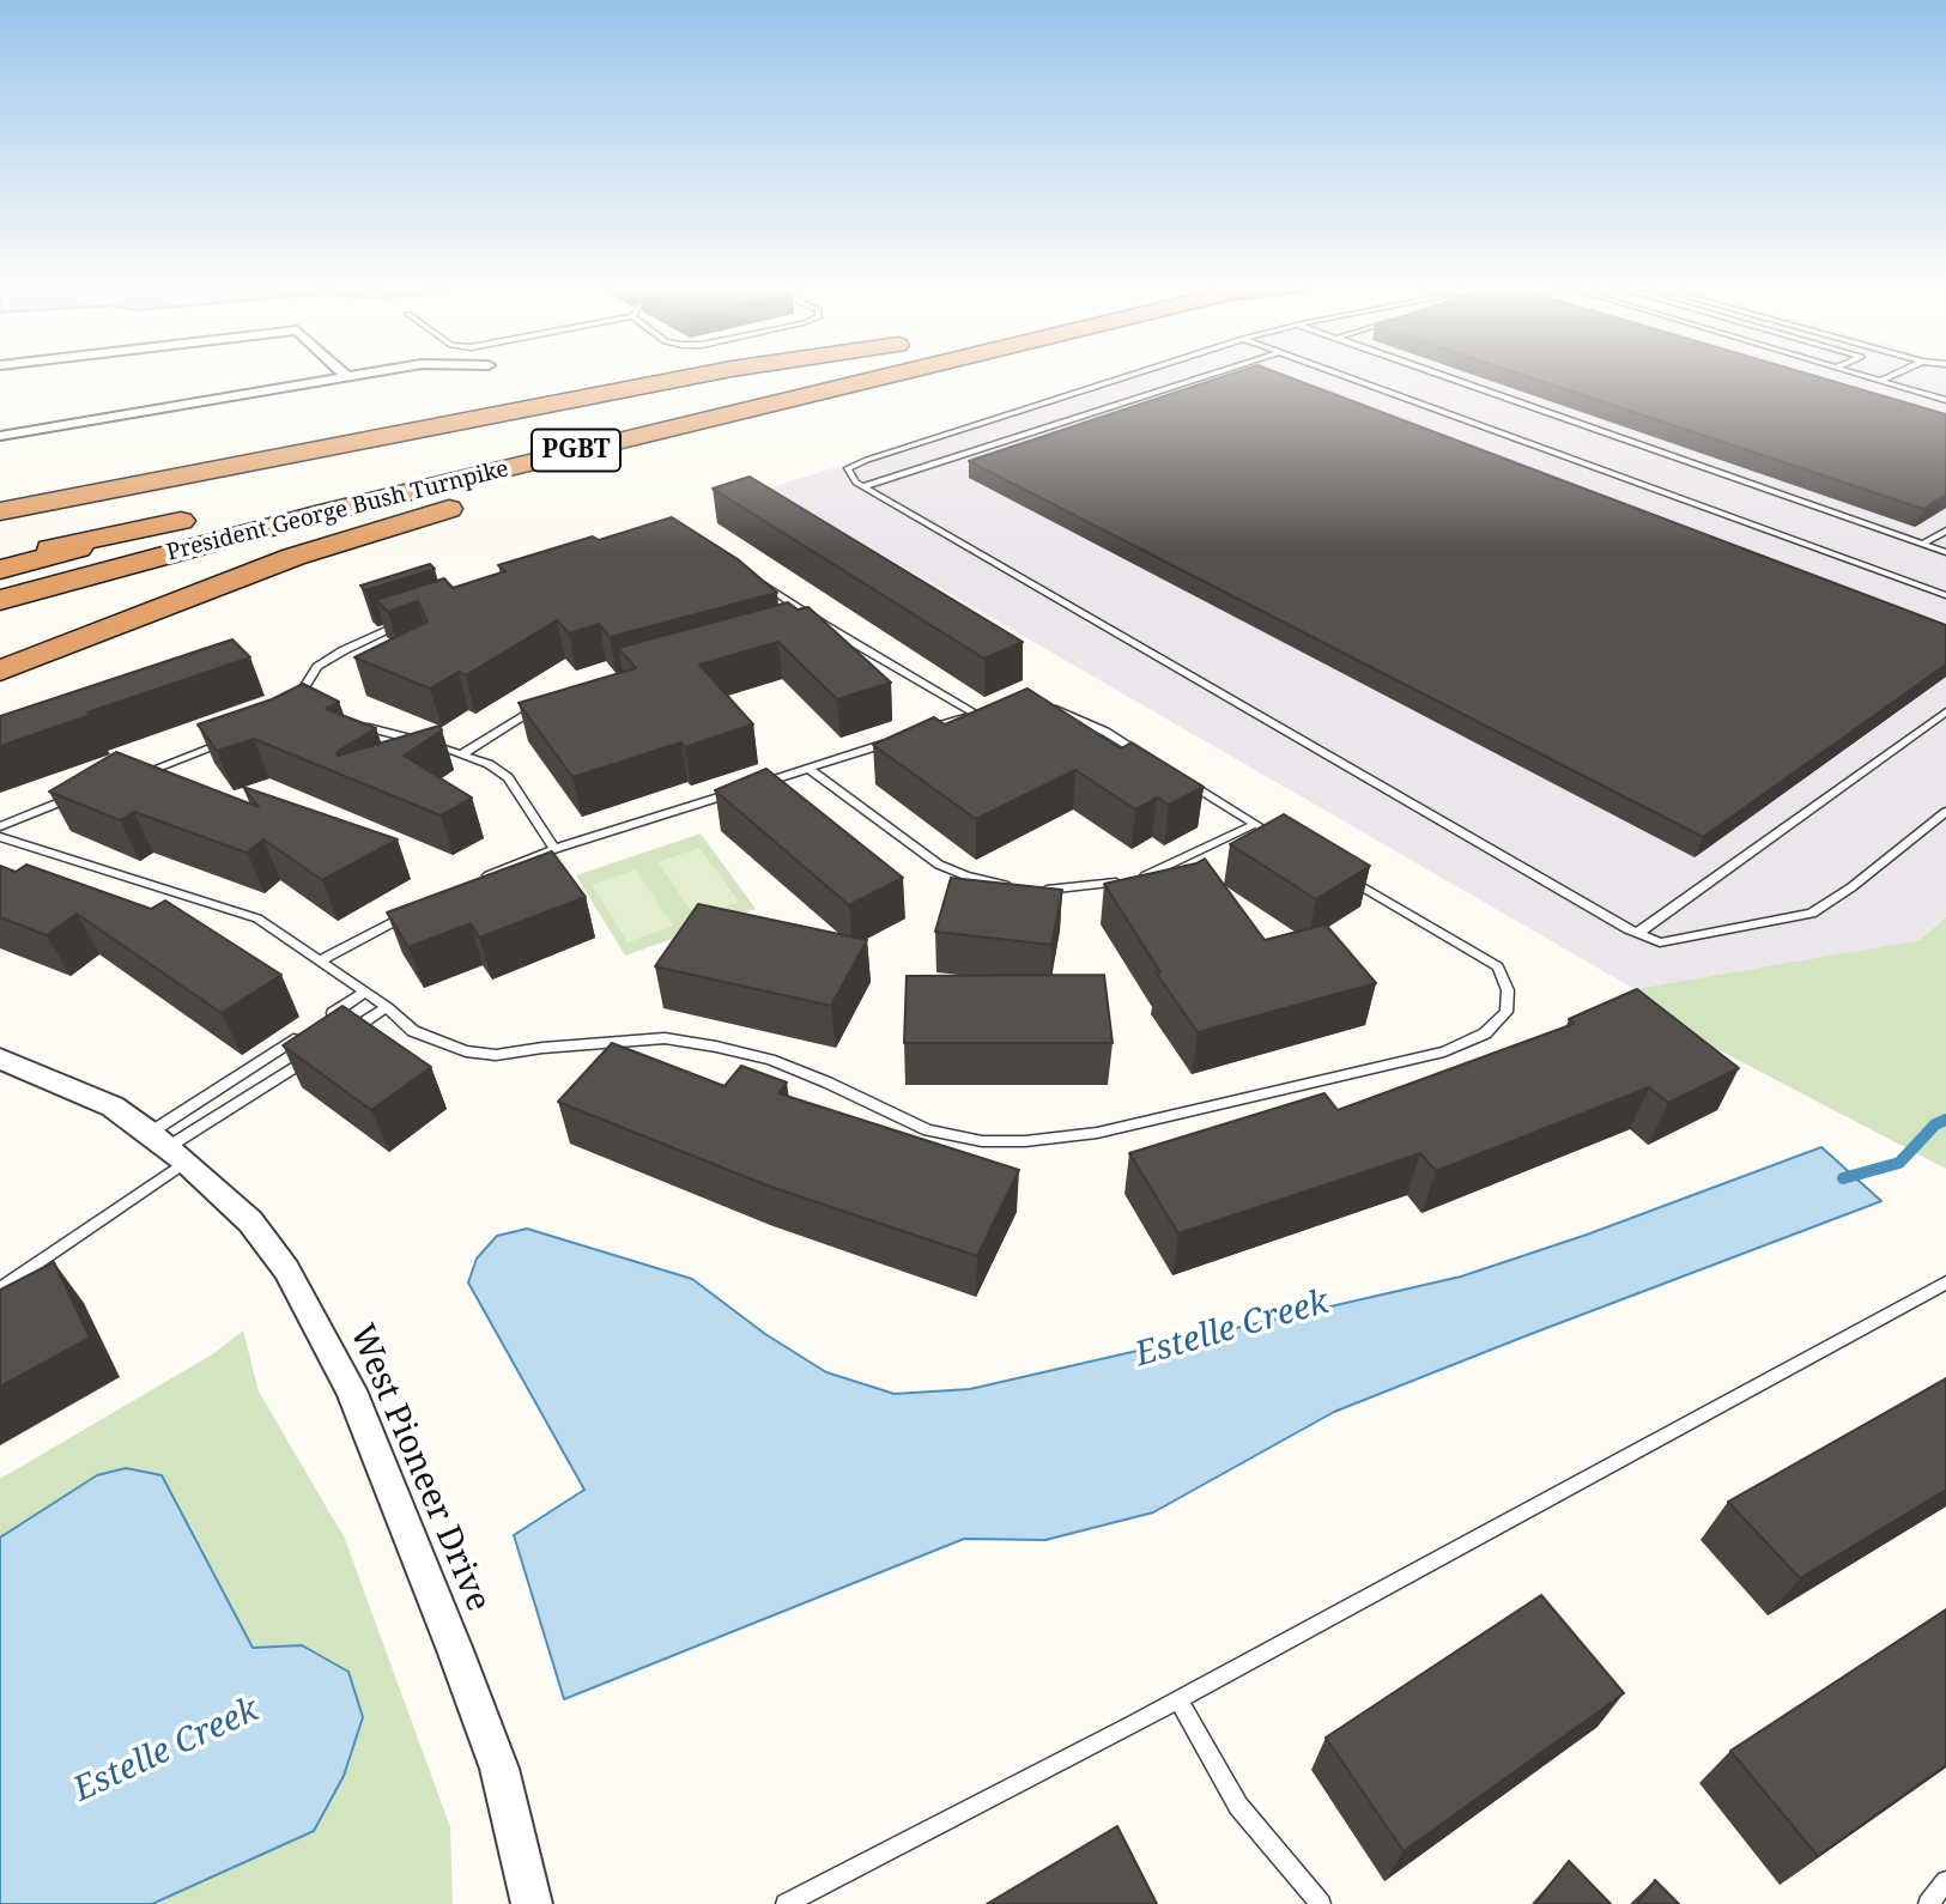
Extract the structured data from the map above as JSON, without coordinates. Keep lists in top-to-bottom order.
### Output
{
  "streets": {
    "highway": ["PGBT", "President George Bush Turnpike"],
    "street": ["West Pioneer Drive"]
  },
  "water": ["Estelle Creek"]
}
